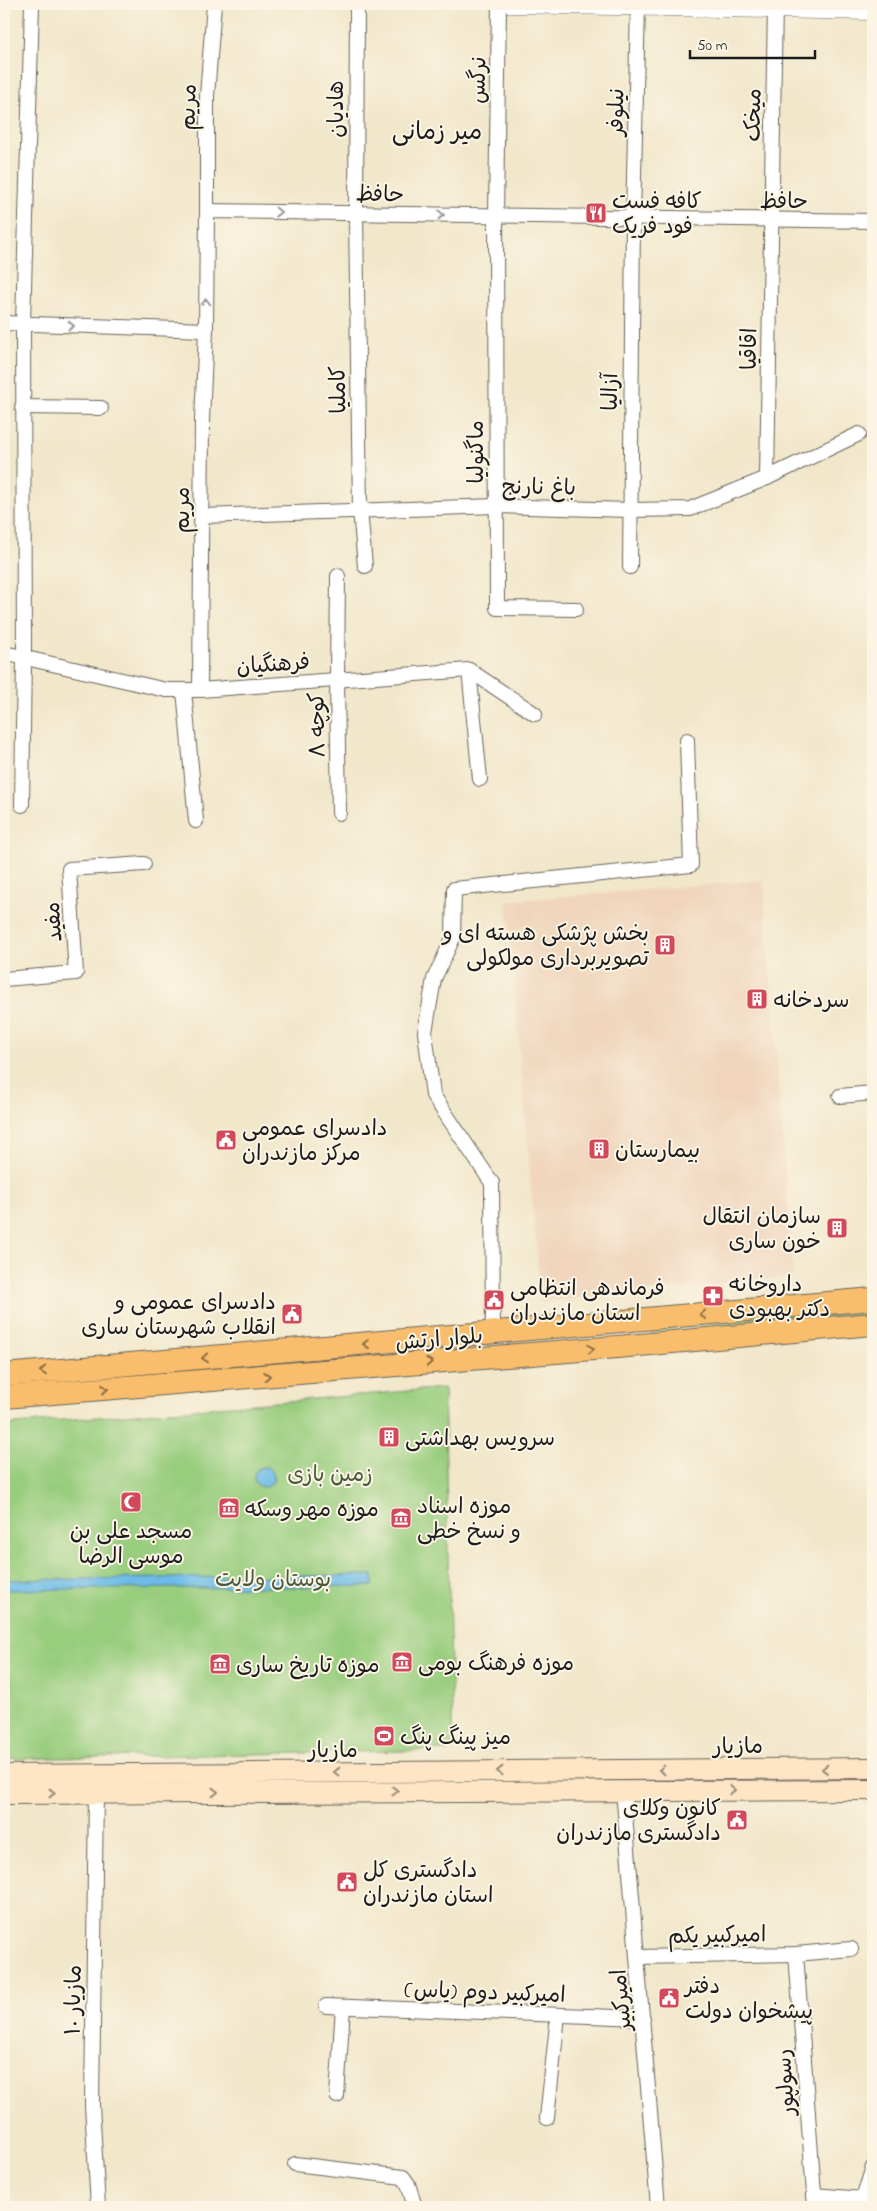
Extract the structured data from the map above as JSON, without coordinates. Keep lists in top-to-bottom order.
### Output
{
  "streets": {
    "main road": ["بلوار ارتش", "مازیار"],
    "street": [
      "نرگس",
      "مریم",
      "هادیان",
      "نیلوفر",
      "میخک",
      "حافظ",
      "اقاقیا",
      "کاملیا",
      "آزالیا",
      "ماگنولیا",
      "باغ نارنج",
      "فرهنگیان",
      "کوچه ۸",
      "مفید",
      "امیرکبیر یکم",
      "امیرکبیر دوم (یاس)",
      "مازیار ١٠",
      "امیرکبیر",
      "رسولپور"
    ]
  },
  "crossings": [
    ["نرگس", "حافظ"],
    ["نرگس", "ماگنولیا"],
    ["مریم", "حافظ"],
    ["مریم", "باغ نارنج"],
    ["مریم", "فرهنگیان"],
    ["هادیان", "حافظ"],
    ["هادیان", "کاملیا"],
    ["نیلوفر", "حافظ"],
    ["نیلوفر", "آزالیا"],
    ["میخک", "حافظ"],
    ["میخک", "اقاقیا"],
    ["حافظ", "اقاقیا"],
    ["حافظ", "کاملیا"],
    ["حافظ", "آزالیا"],
    ["حافظ", "ماگنولیا"],
    ["اقاقیا", "باغ نارنج"],
    ["کاملیا", "باغ نارنج"],
    ["آزالیا", "باغ نارنج"],
    ["ماگنولیا", "باغ نارنج"],
    ["فرهنگیان", "کوچه ۸"],
    ["مازیار", "مازیار ١٠"],
    ["مازیار", "امیرکبیر"],
    ["امیرکبیر یکم", "امیرکبیر"],
    ["امیرکبیر یکم", "رسولپور"],
    ["امیرکبیر دوم (یاس)", "امیرکبیر"]
  ],
  "one_way": ["حافظ"],
  "districts": ["میر زمانی"],
  "parks": ["زمین بازی", "بوستان ولایت"],
  "places": {
    "restaurant": ["کافه فست فود فریک"],
    "building": [
      "بخش پژشکی هسته ای و تصویربرداری مولکولی",
      "سردخانه",
      "بیمارستان",
      "سازمان انتقال خون ساری",
      "سرویس بهداشتی"
    ],
    "public building": [
      "دادسرای عمومی مرکز مازندران",
      "فرماندهی انتظامی استان مازندران",
      "دادسرای عمومی و انقلاب شهرستان ساری",
      "کانون وکلای دادگستری مازندران",
      "دادگستری کل استان مازندران",
      "دفتر پیشخوان دولت"
    ],
    "pharmacy": ["داروخانه دکتر بهبودی"],
    "mosque": ["مسجد علی بن موسی الرضا"],
    "museum": [
      "موزه مهر وسکه",
      "موزه اسناد و نسخ خطی",
      "موزه فرهنگ بومی",
      "موزه تاریخ ساری"
    ],
    "sports": ["میز پینگ پنگ"]
  },
  "scale_bar": "50 m"
}
